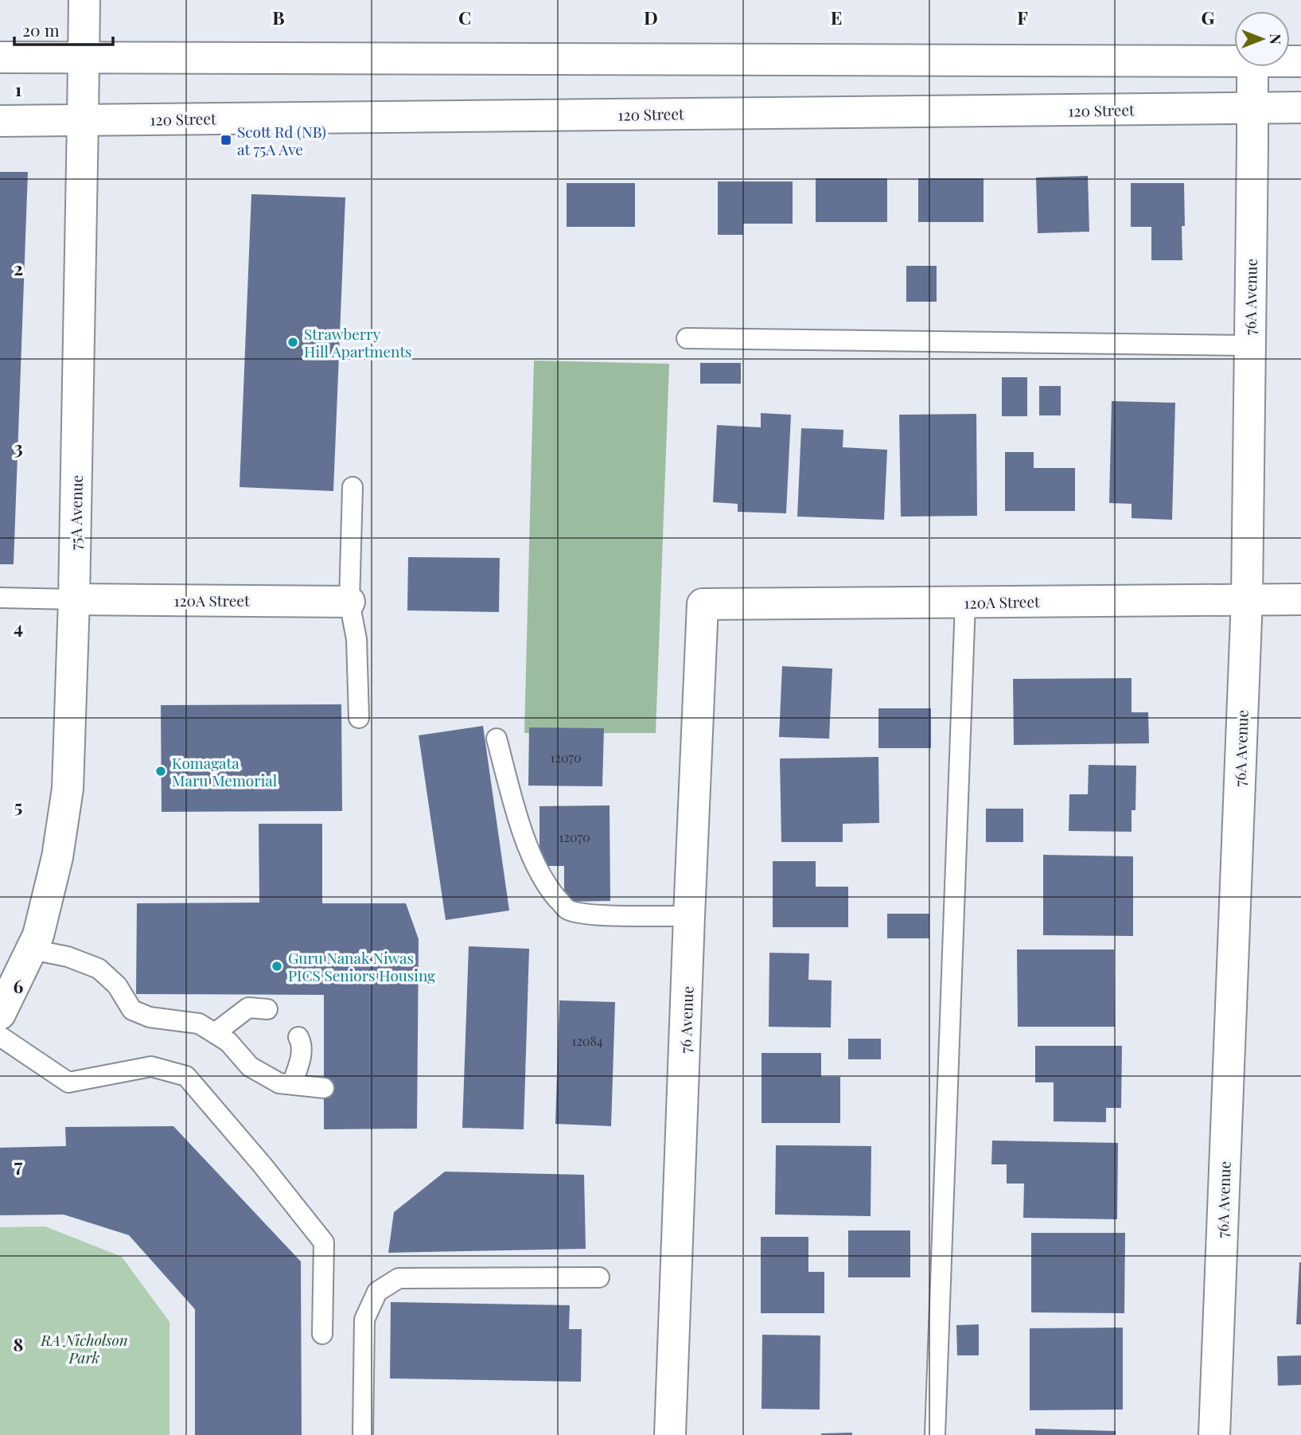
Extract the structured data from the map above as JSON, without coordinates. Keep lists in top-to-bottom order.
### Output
{
  "streets": {
    "street": [
      "120 Street",
      "76A Avenue",
      "75A Avenue",
      "120A Street",
      "76 Avenue"
    ]
  },
  "crossings": [
    ["120 Street", "76A Avenue"],
    ["120 Street", "75A Avenue"],
    ["76A Avenue", "120A Street"],
    ["75A Avenue", "120A Street"],
    ["120A Street", "76 Avenue"]
  ],
  "parks": ["RA Nicholson Park"],
  "places": {
    "transit": ["Scott Rd (NB) at 75A Ave"],
    "other": ["Strawberry Hill Apartments", "Komagata Maru Memorial", "Guru Nanak Niwas PICS Seniors Housing"]
  },
  "house_numbers": ["12070", "12070", "12084"],
  "scale_bar": "20 m",
  "north": "right",
  "grid": {
    "columns": [
      "B",
      "C",
      "D",
      "E",
      "F",
      "G"
    ],
    "rows": [
      "1",
      "2",
      "3",
      "4",
      "5",
      "6",
      "7",
      "8"
    ]
  }
}
